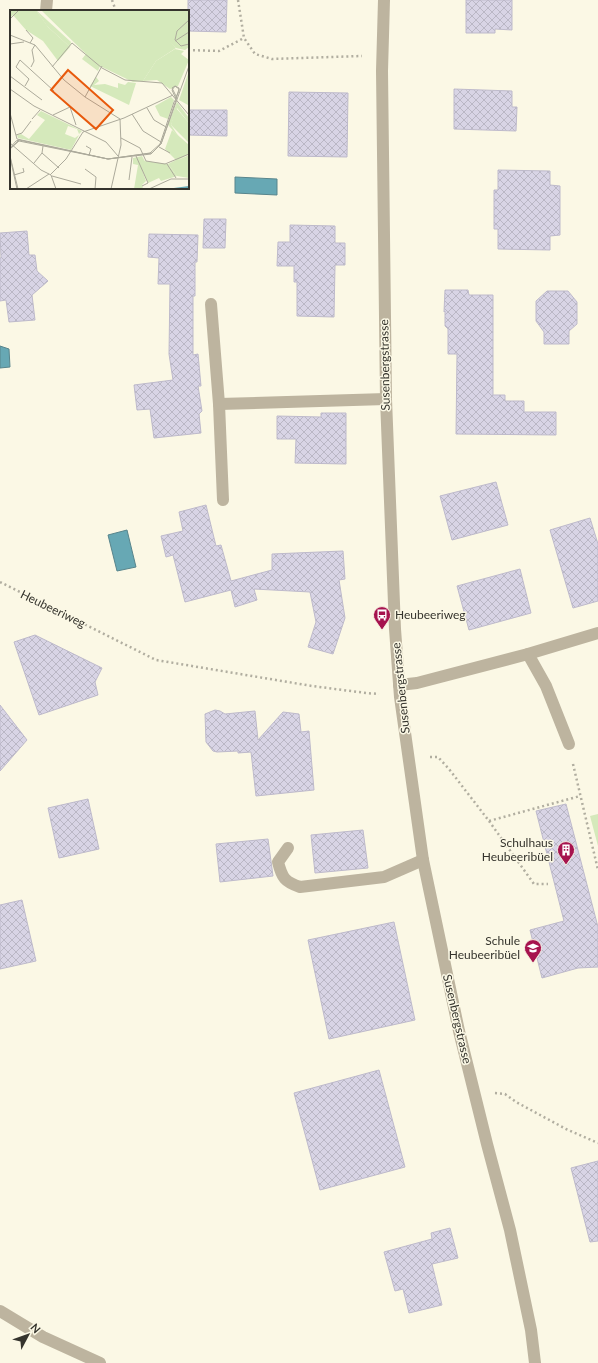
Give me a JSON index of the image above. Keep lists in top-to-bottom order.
{
  "streets": {
    "street": ["Susenbergstrasse"],
    "path": ["Heubeeriweg"]
  },
  "places": {
    "bus stop": ["Heubeeriweg"],
    "building": ["Schulhaus Heubeeribüel"],
    "school or university": ["Schule Heubeeribüel"]
  },
  "north": "top right"
}
